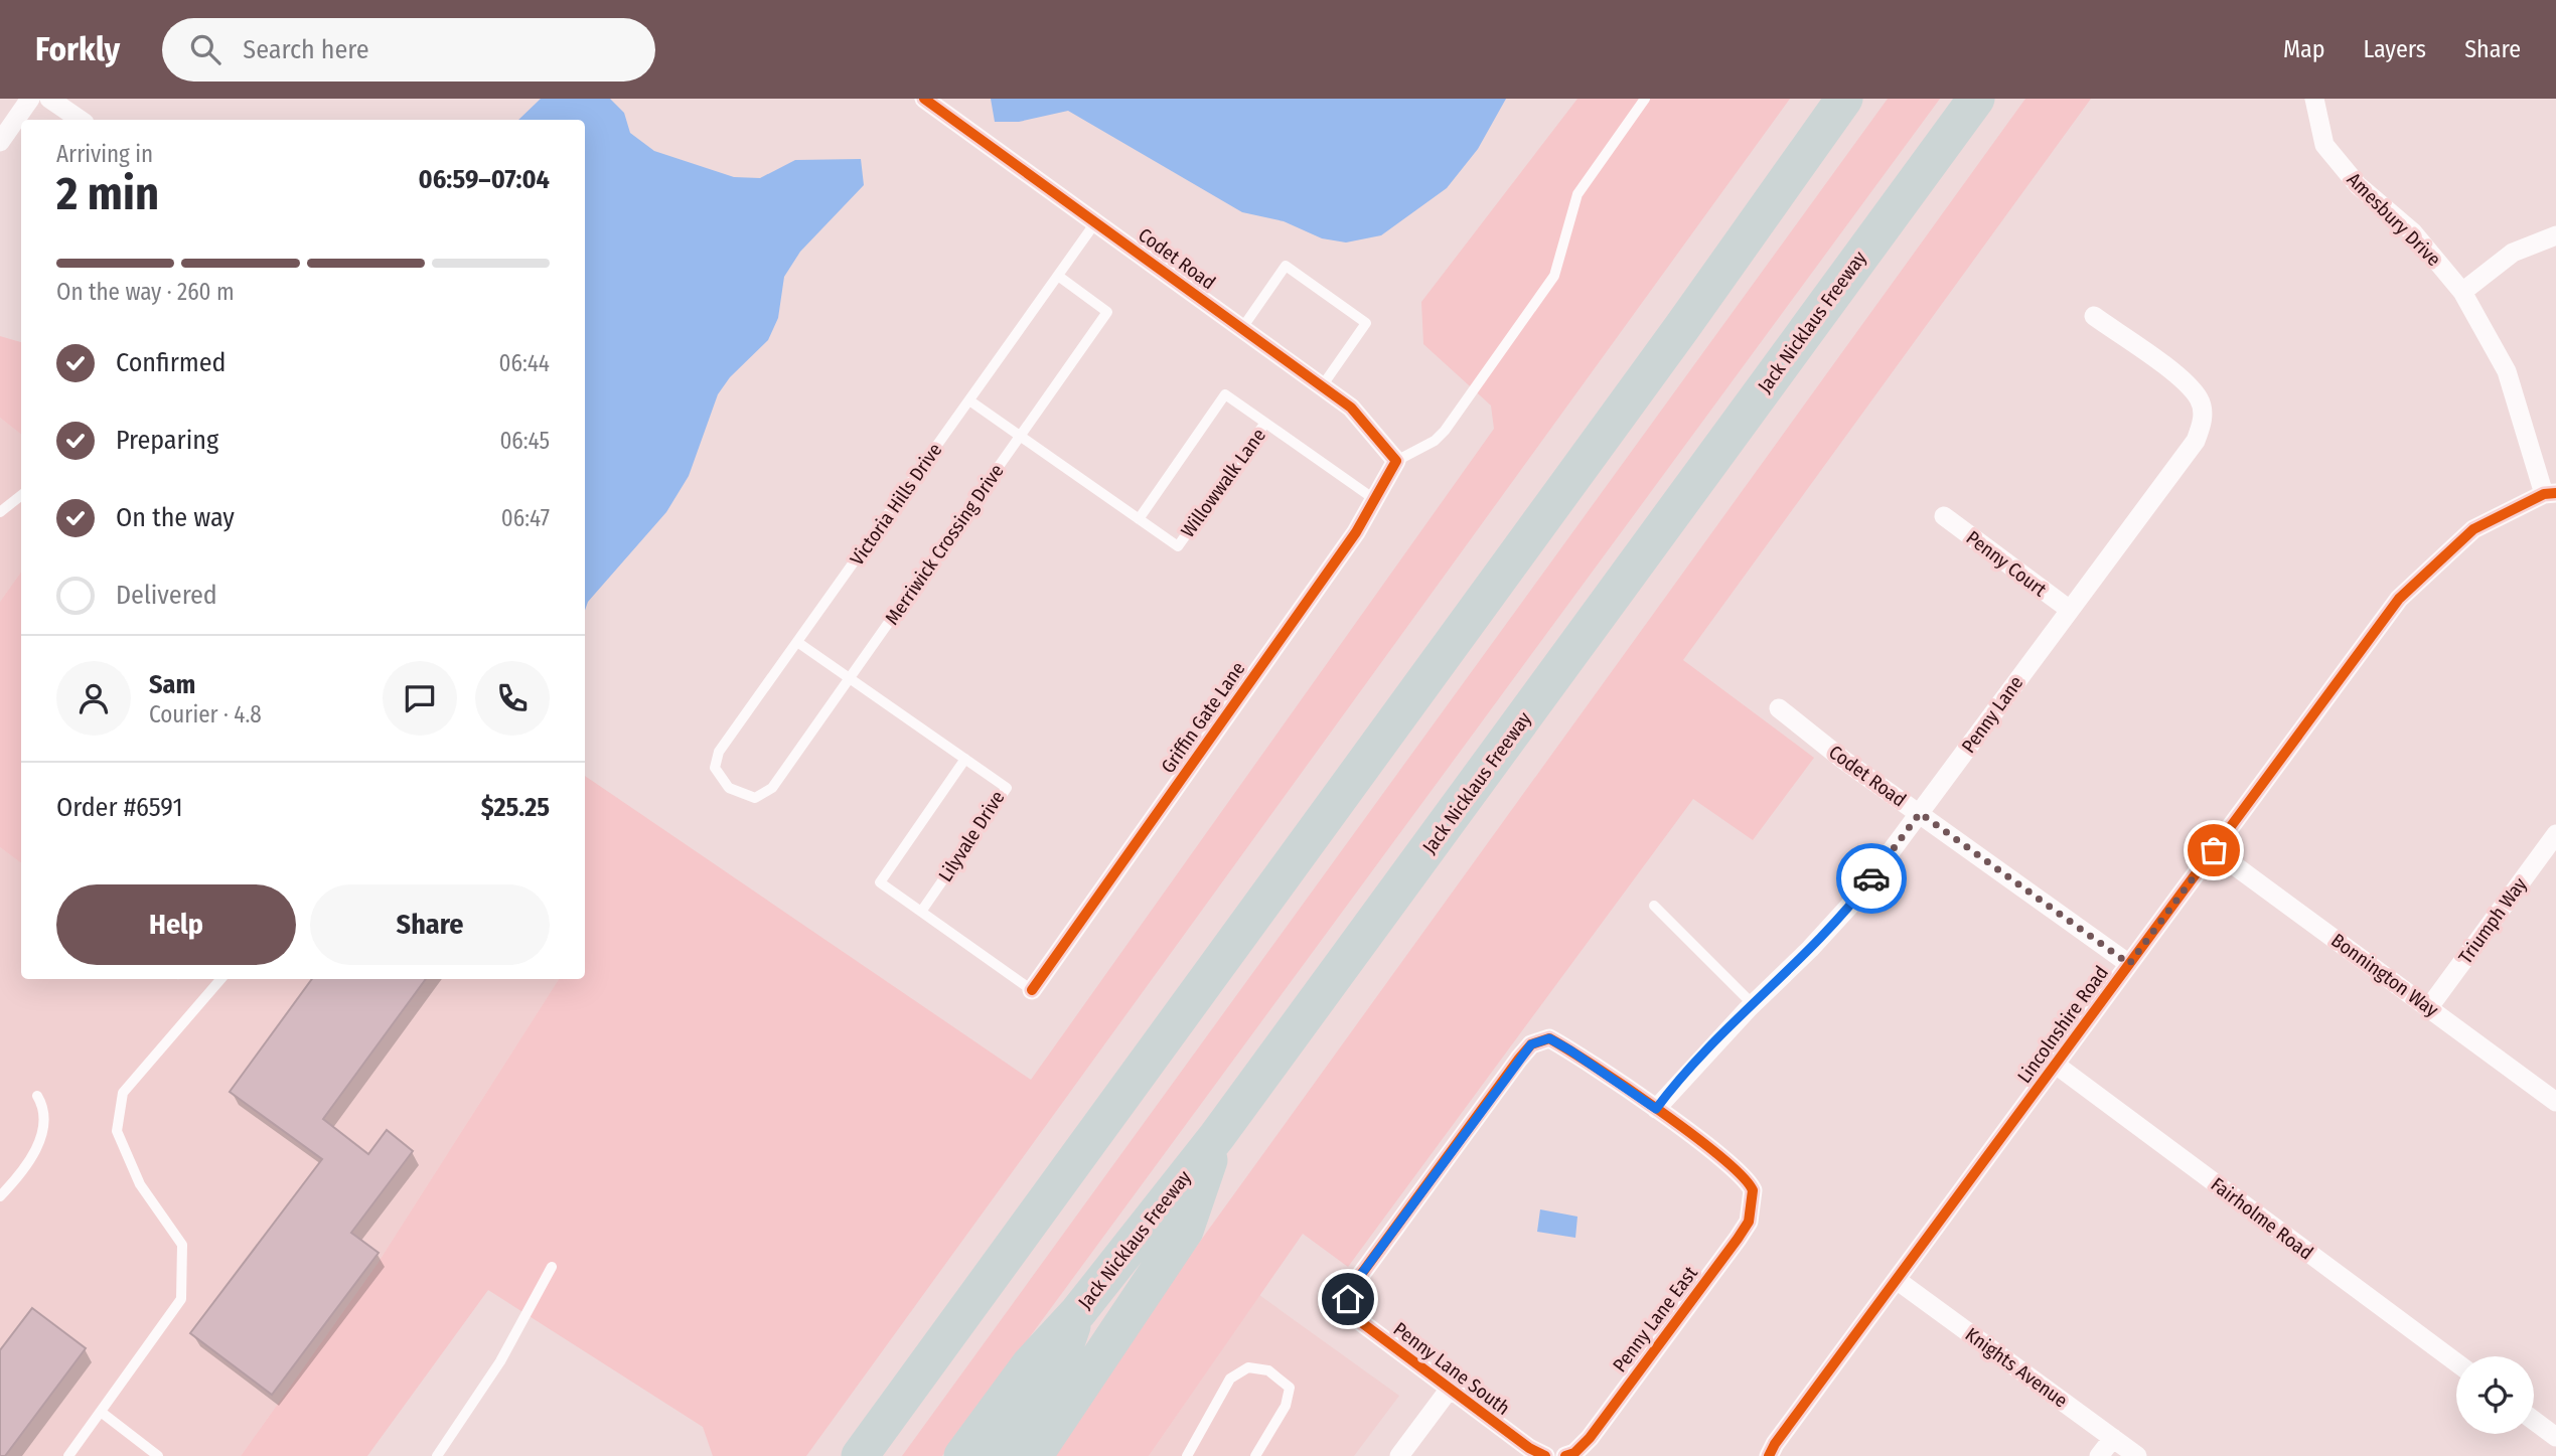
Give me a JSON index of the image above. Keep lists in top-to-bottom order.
{
  "streets": {
    "highway": ["Jack Nicklaus Freeway"],
    "street": [
      "Amesbury Drive",
      "Codet Road",
      "Penny Court",
      "Penny Lane",
      "Griffin Gate Lane",
      "Triumph Way",
      "Bonnington Way",
      "Lincolnshire Road",
      "Fairholme Road",
      "Penny Lane East",
      "Knights Avenue",
      "Penny Lane South"
    ],
    "lane": [
      "Willowwalk Lane",
      "Victoria Hills Drive",
      "Merriwick Crossing Drive",
      "Lilyvale Drive"
    ]
  },
  "crossings": [
    ["Amesbury Drive", "Lincolnshire Road"],
    ["Codet Road", "Victoria Hills Drive"],
    ["Codet Road", "Penny Lane"],
    ["Codet Road", "Griffin Gate Lane"],
    ["Codet Road", "Lincolnshire Road"],
    ["Willowwalk Lane", "Victoria Hills Drive"],
    ["Willowwalk Lane", "Merriwick Crossing Drive"],
    ["Willowwalk Lane", "Griffin Gate Lane"],
    ["Victoria Hills Drive", "Merriwick Crossing Drive"],
    ["Victoria Hills Drive", "Lilyvale Drive"],
    ["Merriwick Crossing Drive", "Lilyvale Drive"],
    ["Penny Court", "Penny Lane"],
    ["Penny Lane", "Penny Lane East"],
    ["Penny Lane", "Penny Lane South"],
    ["Triumph Way", "Bonnington Way"],
    ["Bonnington Way", "Lincolnshire Road"],
    ["Lincolnshire Road", "Fairholme Road"],
    ["Lincolnshire Road", "Knights Avenue"],
    ["Penny Lane East", "Penny Lane South"]
  ],
  "page": {
    "header": "Forkly",
    "search": "Search here",
    "nav": ["Map", "Layers", "Share"],
    "heading": ["2 min", "Arriving in", "06:59–07:04"],
    "panel": [
      "Sam",
      "Courier · 4.8",
      "Order #6591",
      "$25.25"
    ],
    "bar": "On the way · 260 m",
    "list": [
      ["Confirmed", "06:44"],
      ["Preparing", "06:45"],
      ["On the way", "06:47"],
      "Delivered"
    ],
    "buttons": ["Help", "Share"]
  }
}
